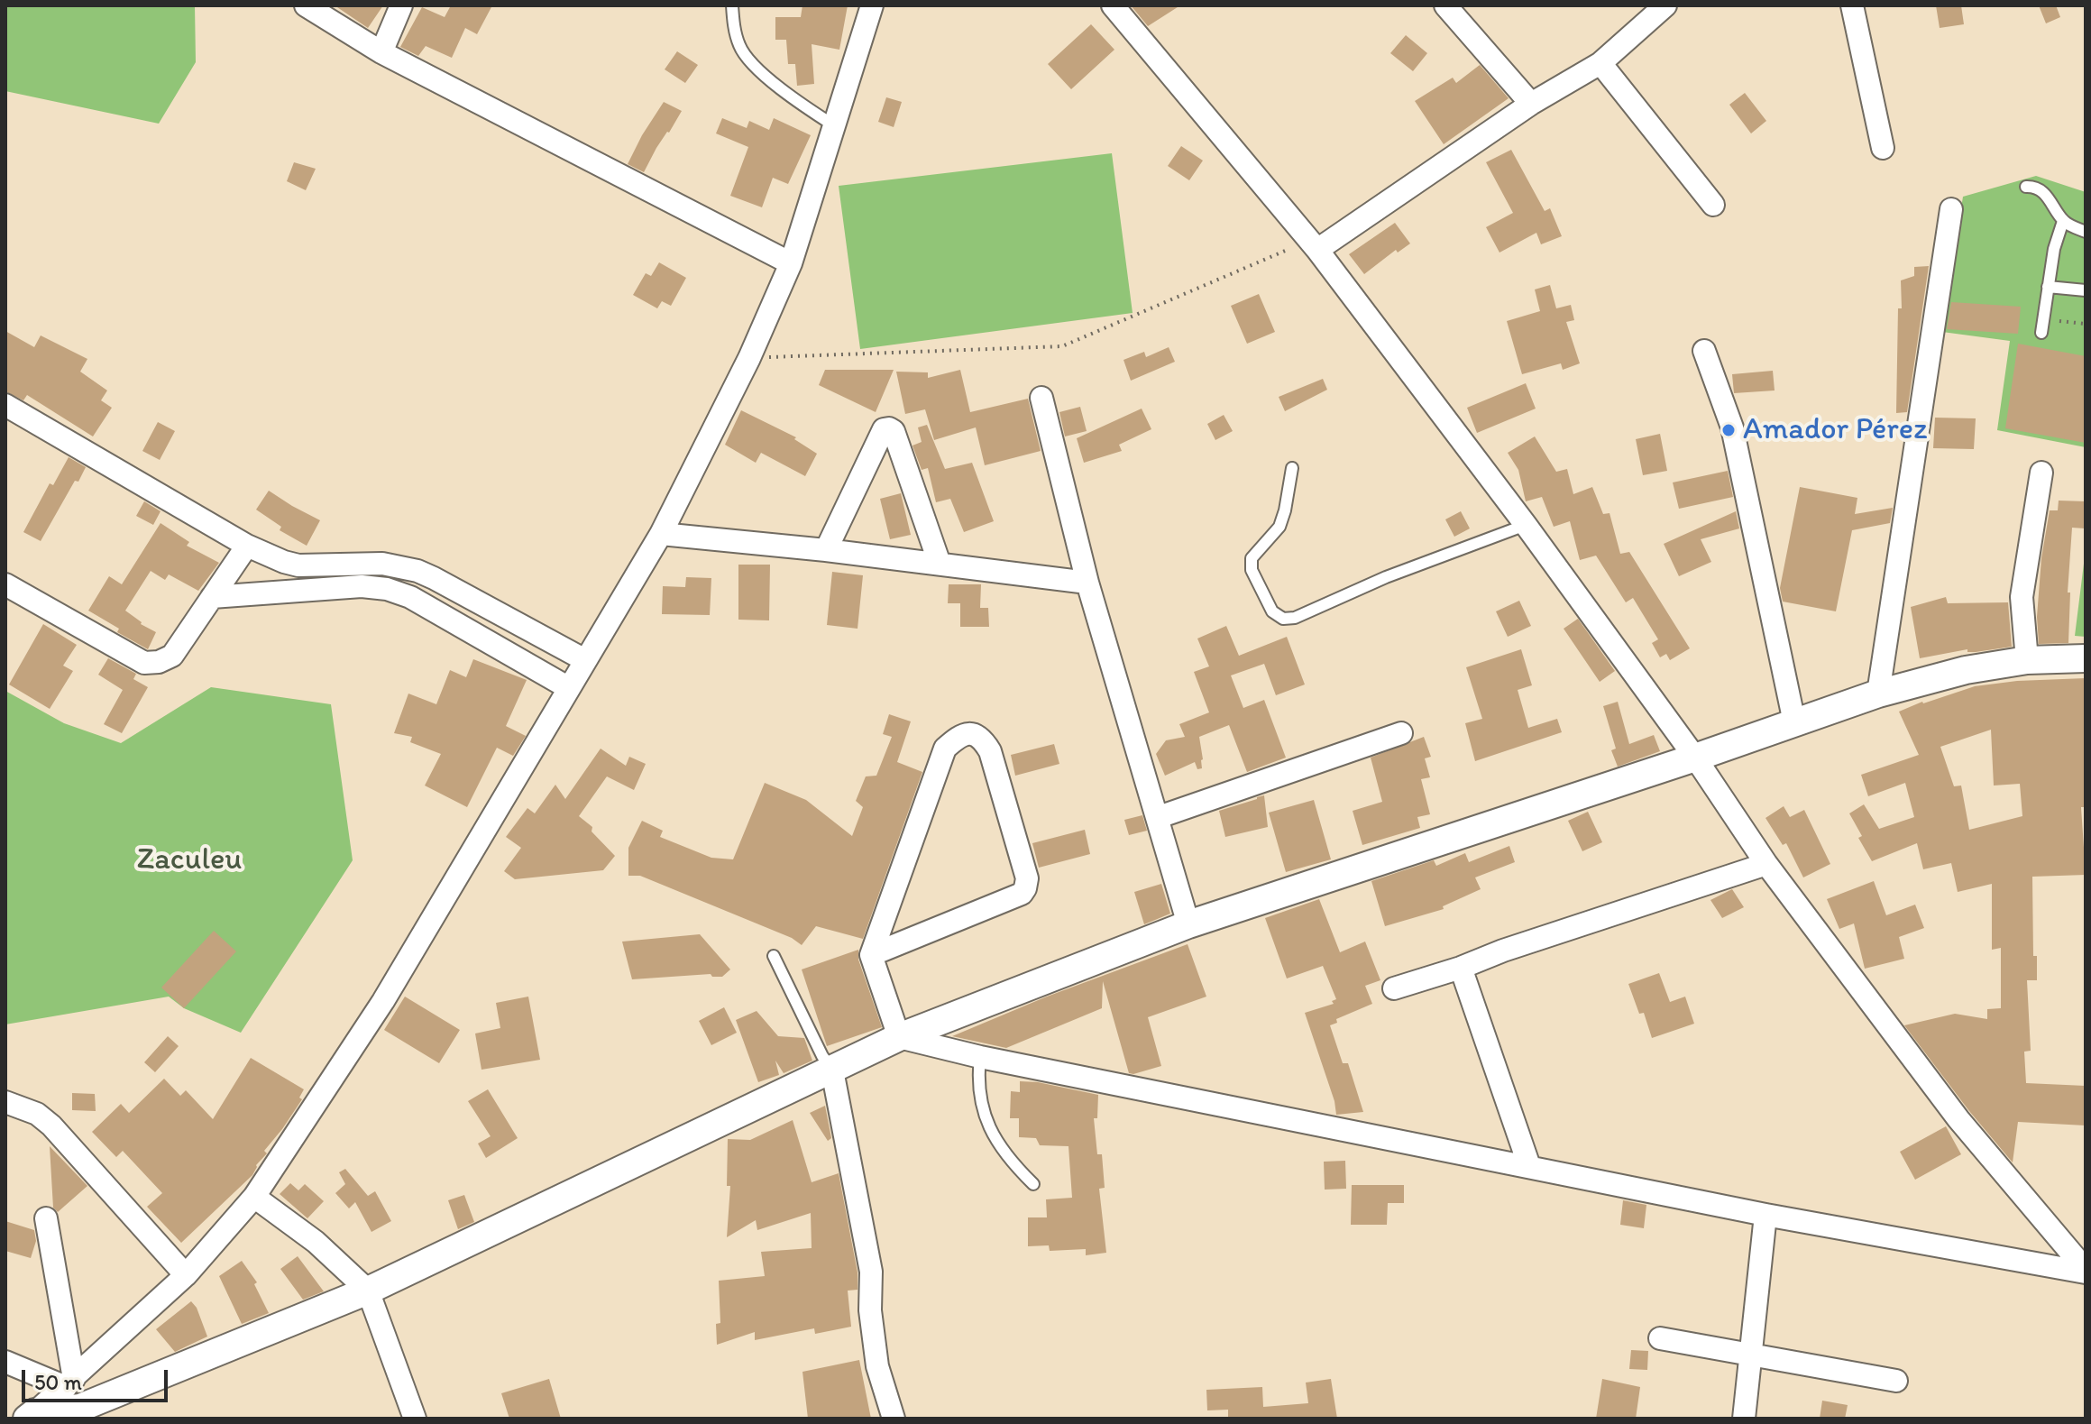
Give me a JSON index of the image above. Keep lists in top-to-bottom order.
{
  "parks": ["Zaculeu"],
  "places": ["Amador Pérez"],
  "scale_bar": "50 m"
}
